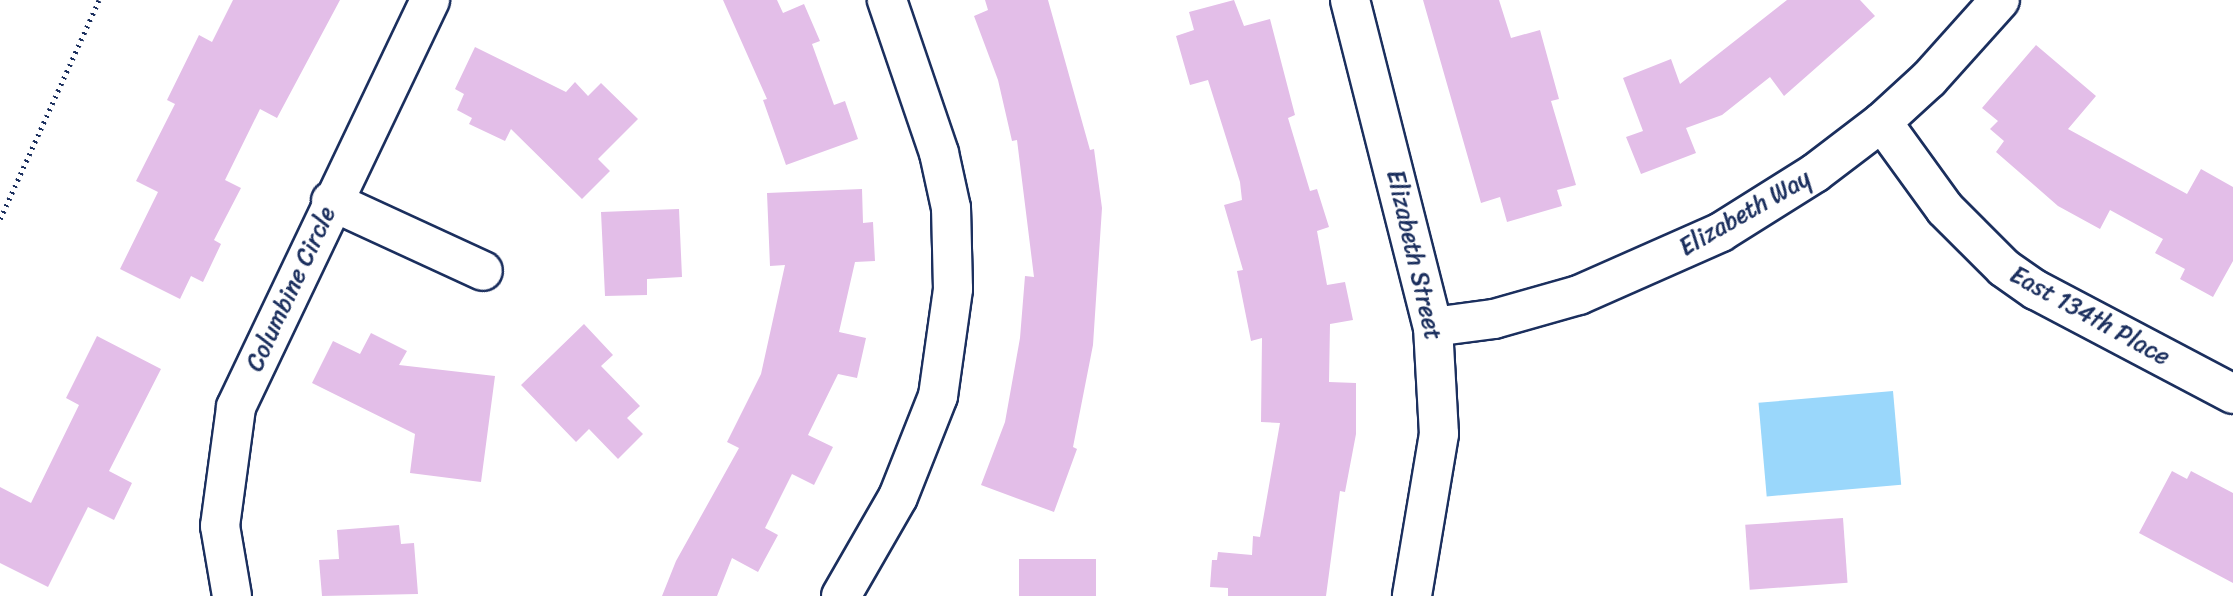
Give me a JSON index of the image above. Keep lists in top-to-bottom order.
{
  "streets": {
    "street": [
      "Elizabeth Way",
      "Elizabeth Street",
      "Columbine Circle",
      "East 134th Place"
    ]
  },
  "crossings": [
    ["Elizabeth Way", "Elizabeth Street"],
    ["Elizabeth Way", "East 134th Place"]
  ]
}
